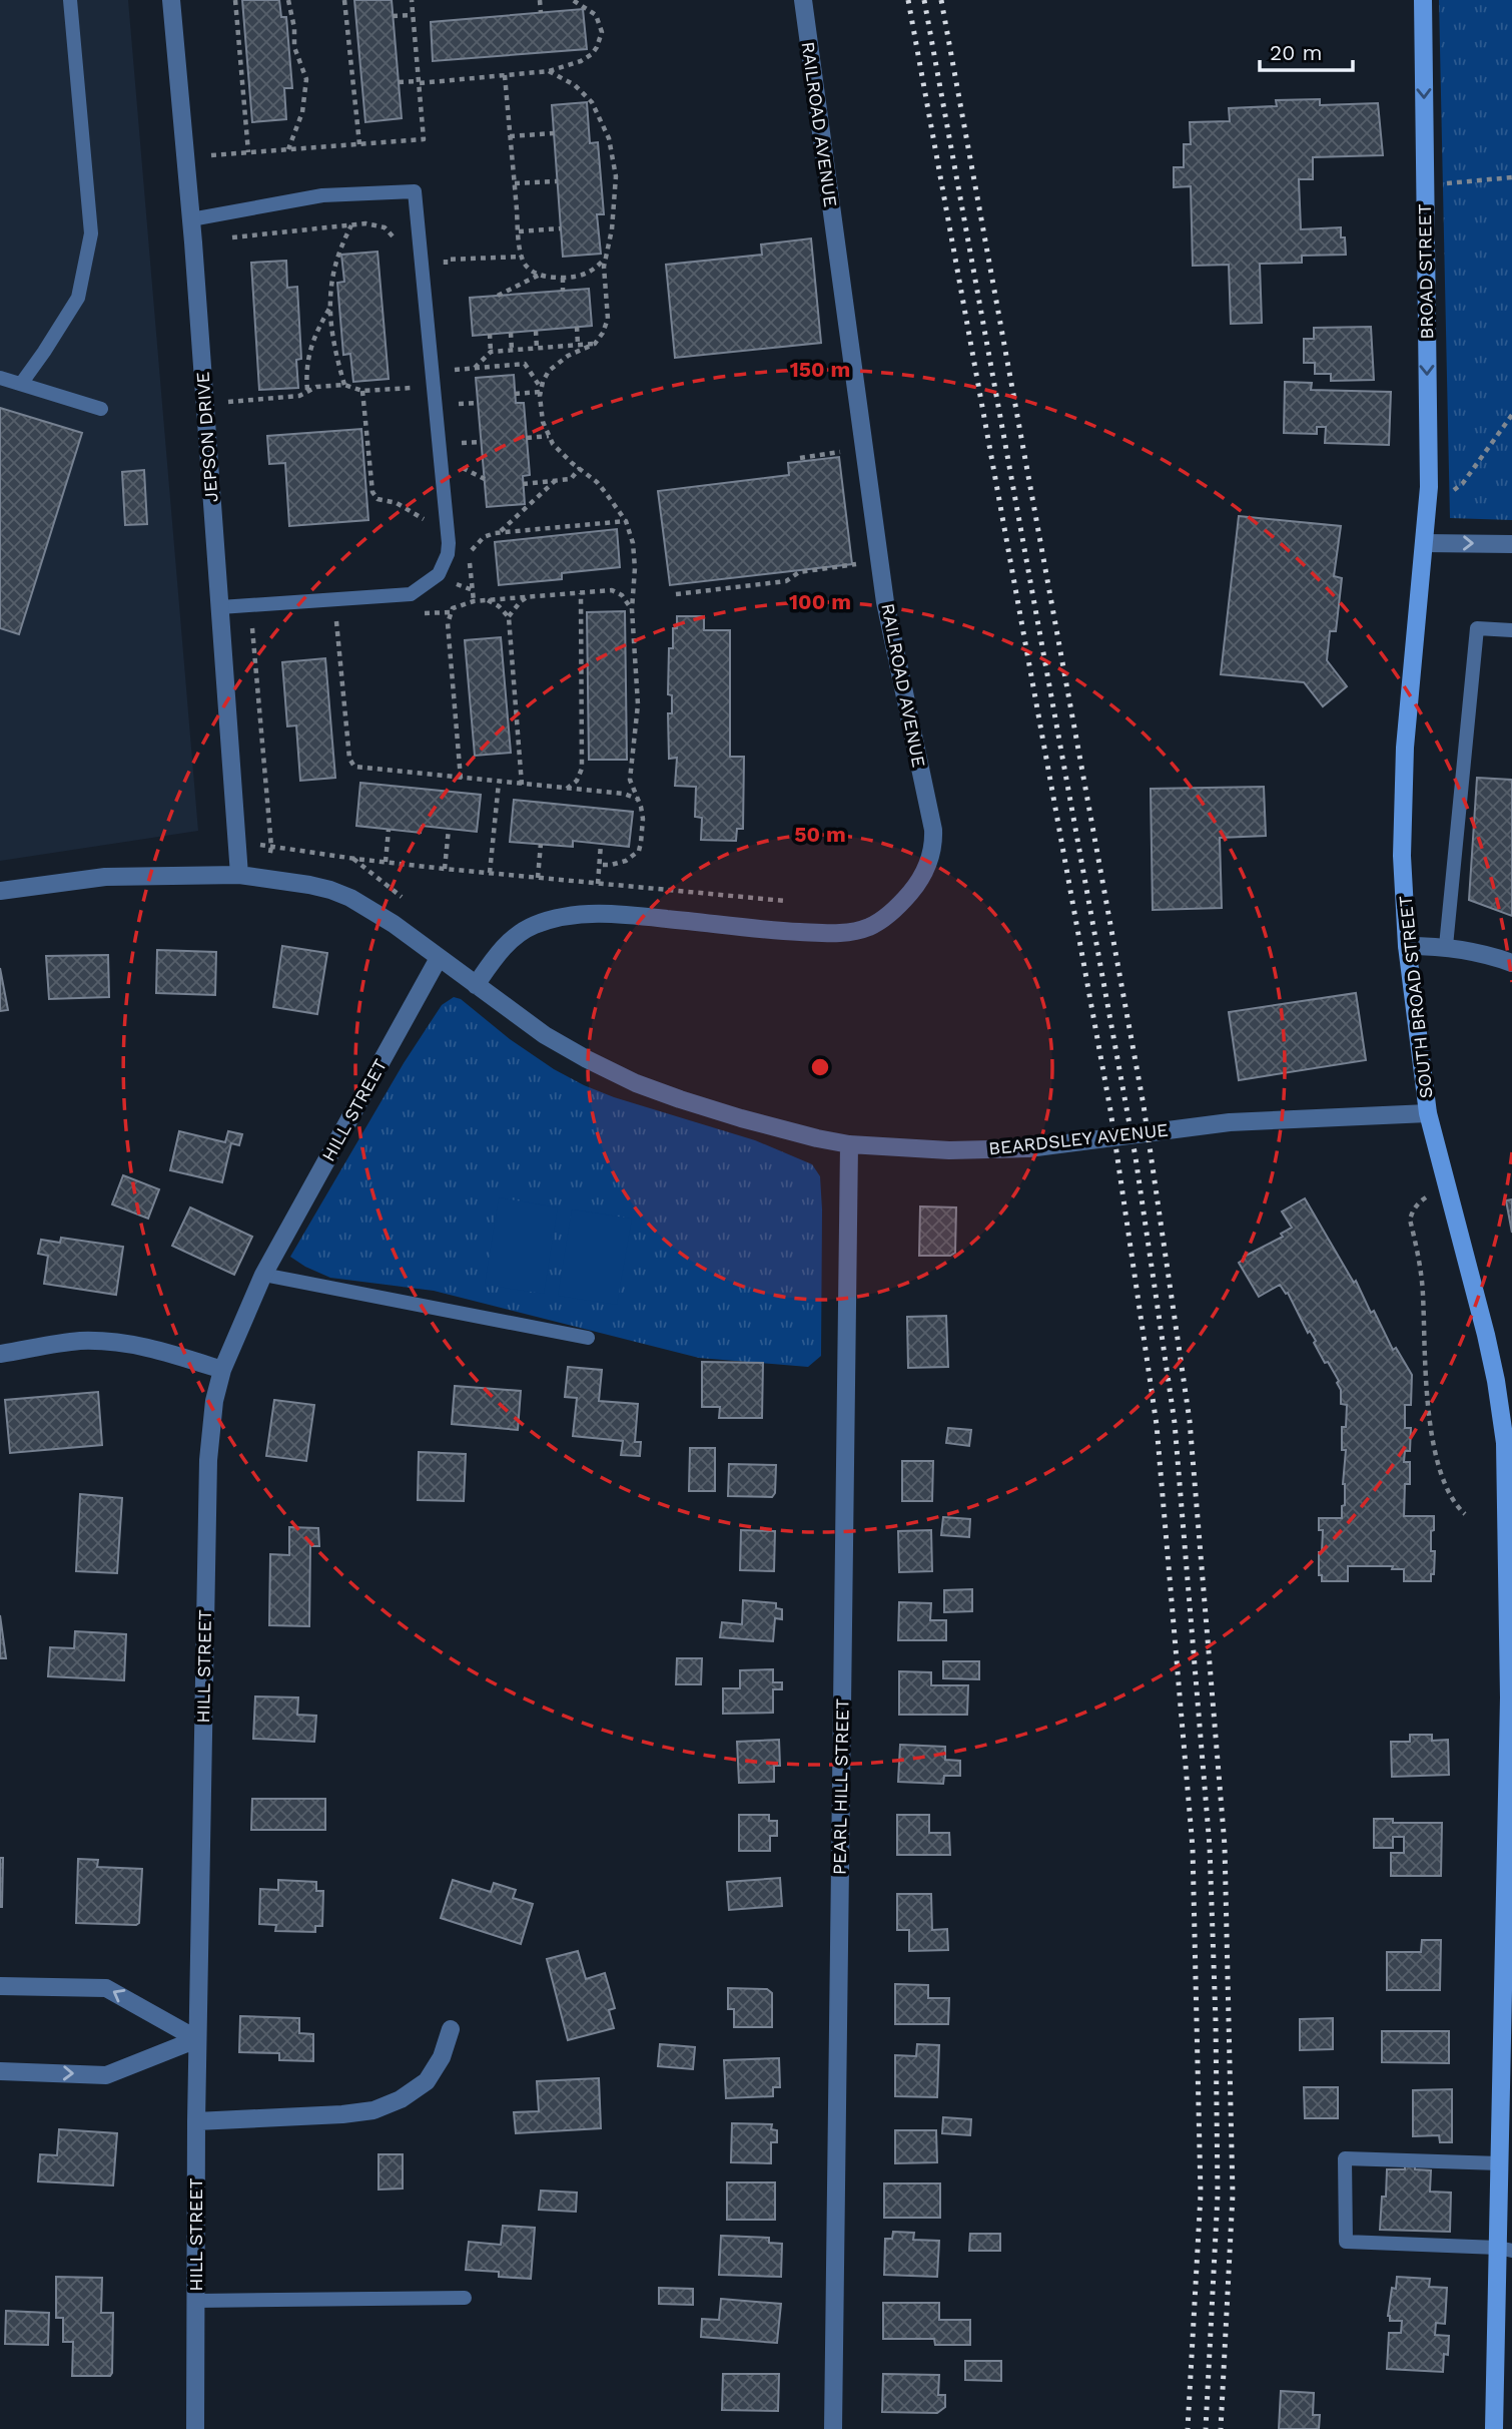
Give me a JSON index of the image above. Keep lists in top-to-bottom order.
{
  "streets": {
    "main road": ["BROAD STREET", "SOUTH BROAD STREET"],
    "street": [
      "RAILROAD AVENUE",
      "JEPSON DRIVE",
      "HILL STREET",
      "BEARDSLEY AVENUE",
      "PEARL HILL STREET"
    ]
  },
  "crossings": [
    ["RAILROAD AVENUE", "BEARDSLEY AVENUE"],
    ["BROAD STREET", "SOUTH BROAD STREET"],
    ["JEPSON DRIVE", "BEARDSLEY AVENUE"],
    ["SOUTH BROAD STREET", "BEARDSLEY AVENUE"],
    ["HILL STREET", "BEARDSLEY AVENUE"],
    ["BEARDSLEY AVENUE", "PEARL HILL STREET"]
  ],
  "one_way": ["BROAD STREET"],
  "scale_bar": "20 m",
  "rings": ["150 m", "100 m", "50 m"]
}
